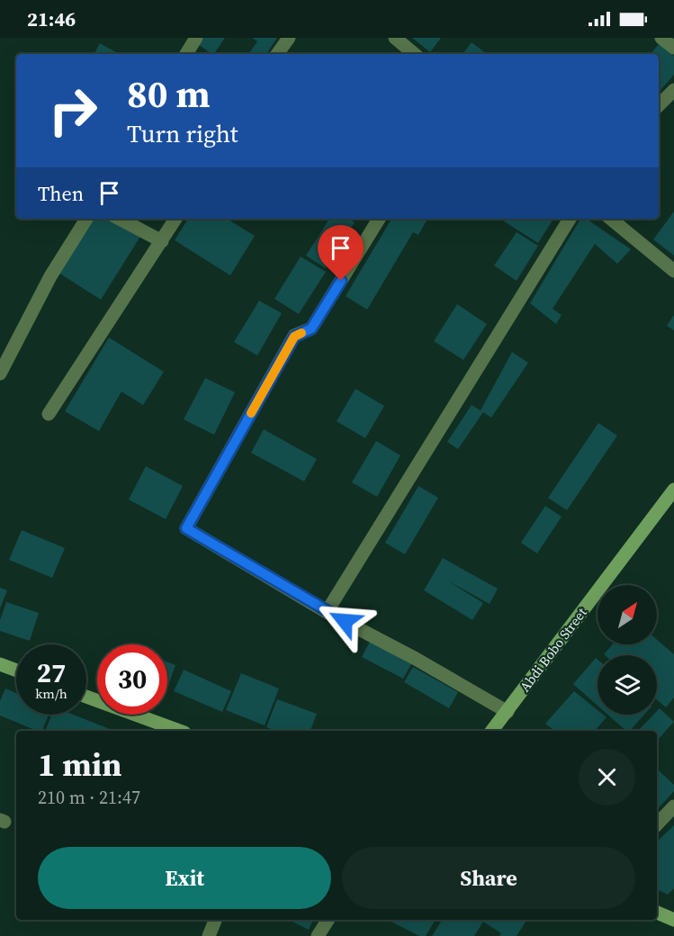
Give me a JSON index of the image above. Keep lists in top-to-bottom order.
{
  "streets": {
    "main road": ["Abdi Bobo Street"]
  },
  "north": "top right",
  "page": {
    "status": "21:46",
    "turn": ["80 m", "Turn right"],
    "then": "Then",
    "speed": "27 km/h",
    "limit": "30",
    "heading": ["1 min", "210 m · 21:47"],
    "buttons": ["Exit", "Share"]
  }
}
